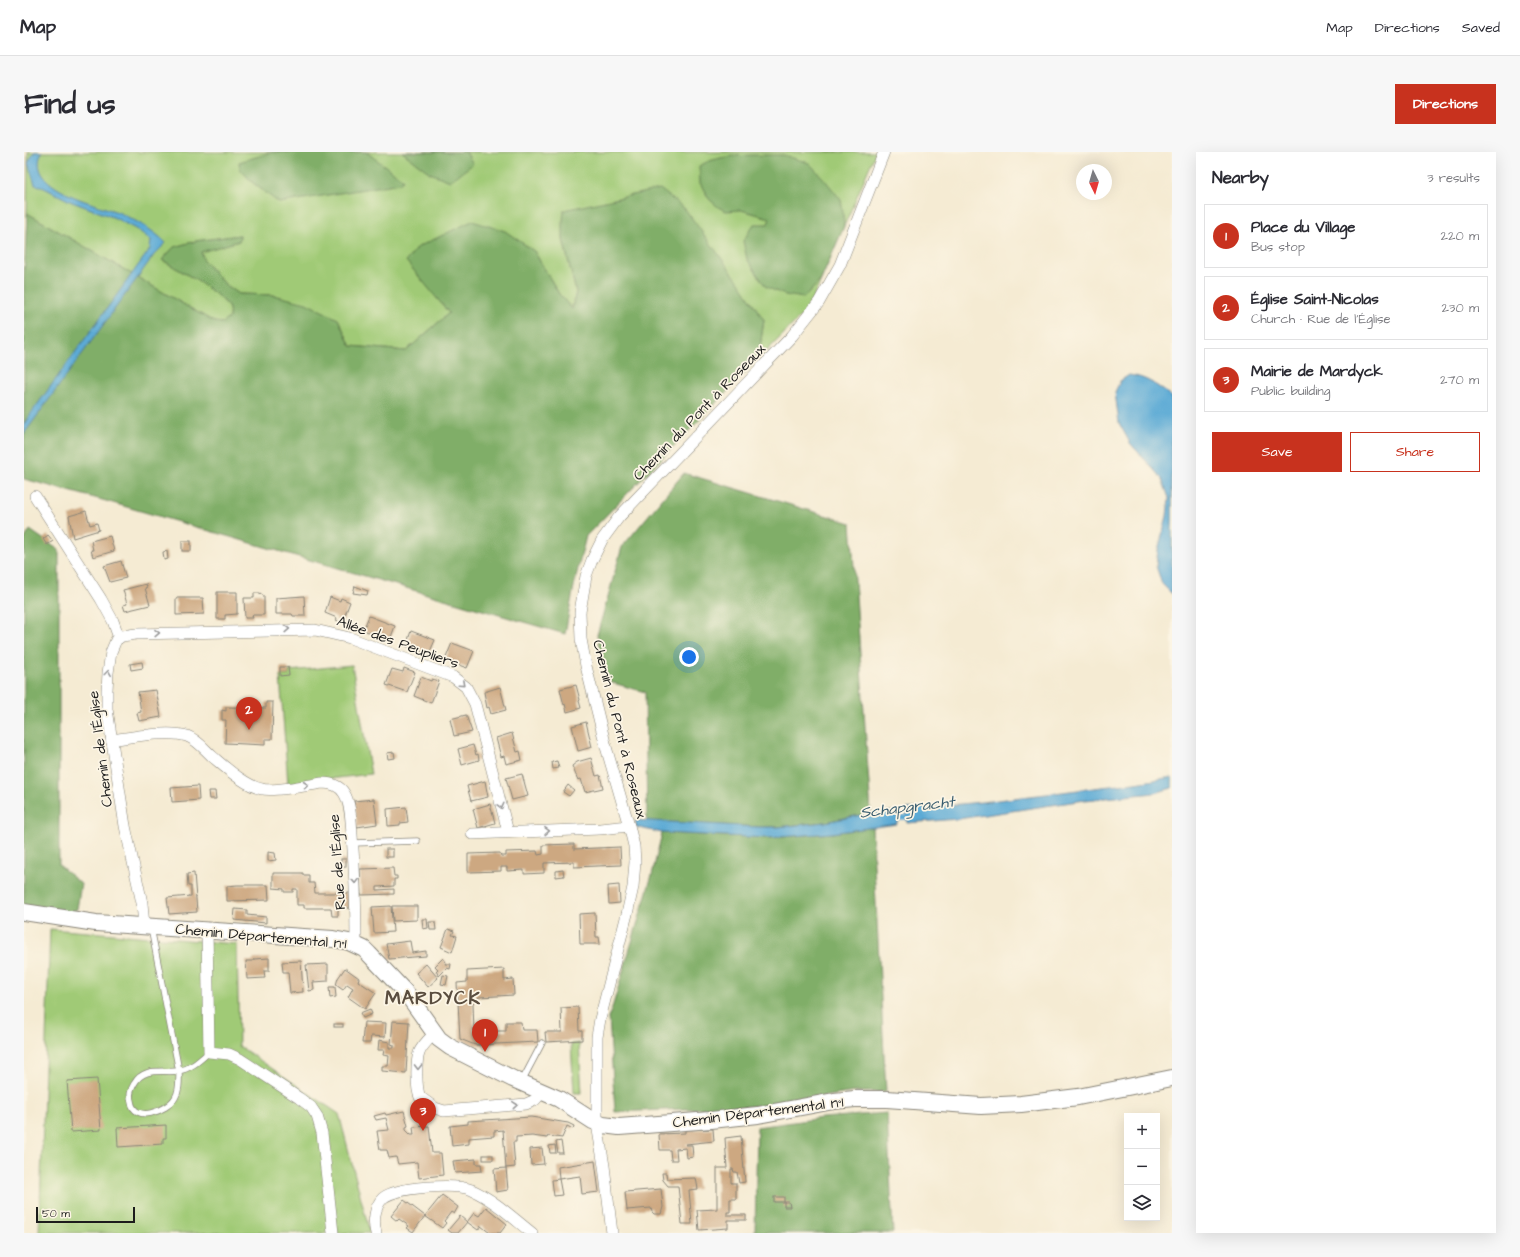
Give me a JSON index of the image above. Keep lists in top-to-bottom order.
{
  "streets": {
    "street": [
      "Chemin du Pont à Roseaux",
      "Allée des Peupliers",
      "Chemin de l'Église",
      "Rue de l'Église",
      "Chemin Départemental n°1"
    ]
  },
  "crossings": [
    ["Chemin du Pont à Roseaux", "Chemin Départemental n°1"],
    ["Allée des Peupliers", "Chemin de l'Église"],
    ["Chemin de l'Église", "Rue de l'Église"],
    ["Chemin de l'Église", "Chemin Départemental n°1"],
    ["Rue de l'Église", "Chemin Départemental n°1"]
  ],
  "one_way": ["Allée des Peupliers"],
  "districts": ["MARDYCK"],
  "water": ["Schapgracht"],
  "scale_bar": "50 m",
  "north": "bottom",
  "page": {
    "header": "Map",
    "nav": ["Map", "Directions", "Saved"],
    "buttons": [
      "Directions",
      ["Save", "Share"]
    ],
    "title": "Find us",
    "heading": ["Nearby", "3 results"],
    "list": [
      {
        "mark": "1",
        "name": "Place du Village",
        "note": "Bus stop",
        "value": "220 m"
      },
      {
        "mark": "2",
        "name": "Église Saint-Nicolas",
        "note": "Church · Rue de l'Église",
        "value": "230 m"
      },
      {
        "mark": "3",
        "name": "Mairie de Mardyck",
        "note": "Public building",
        "value": "270 m"
      }
    ],
    "pins": ["2", "1", "3"],
    "map_buttons": ["+", "−"],
    "scale": "50 m"
  }
}
